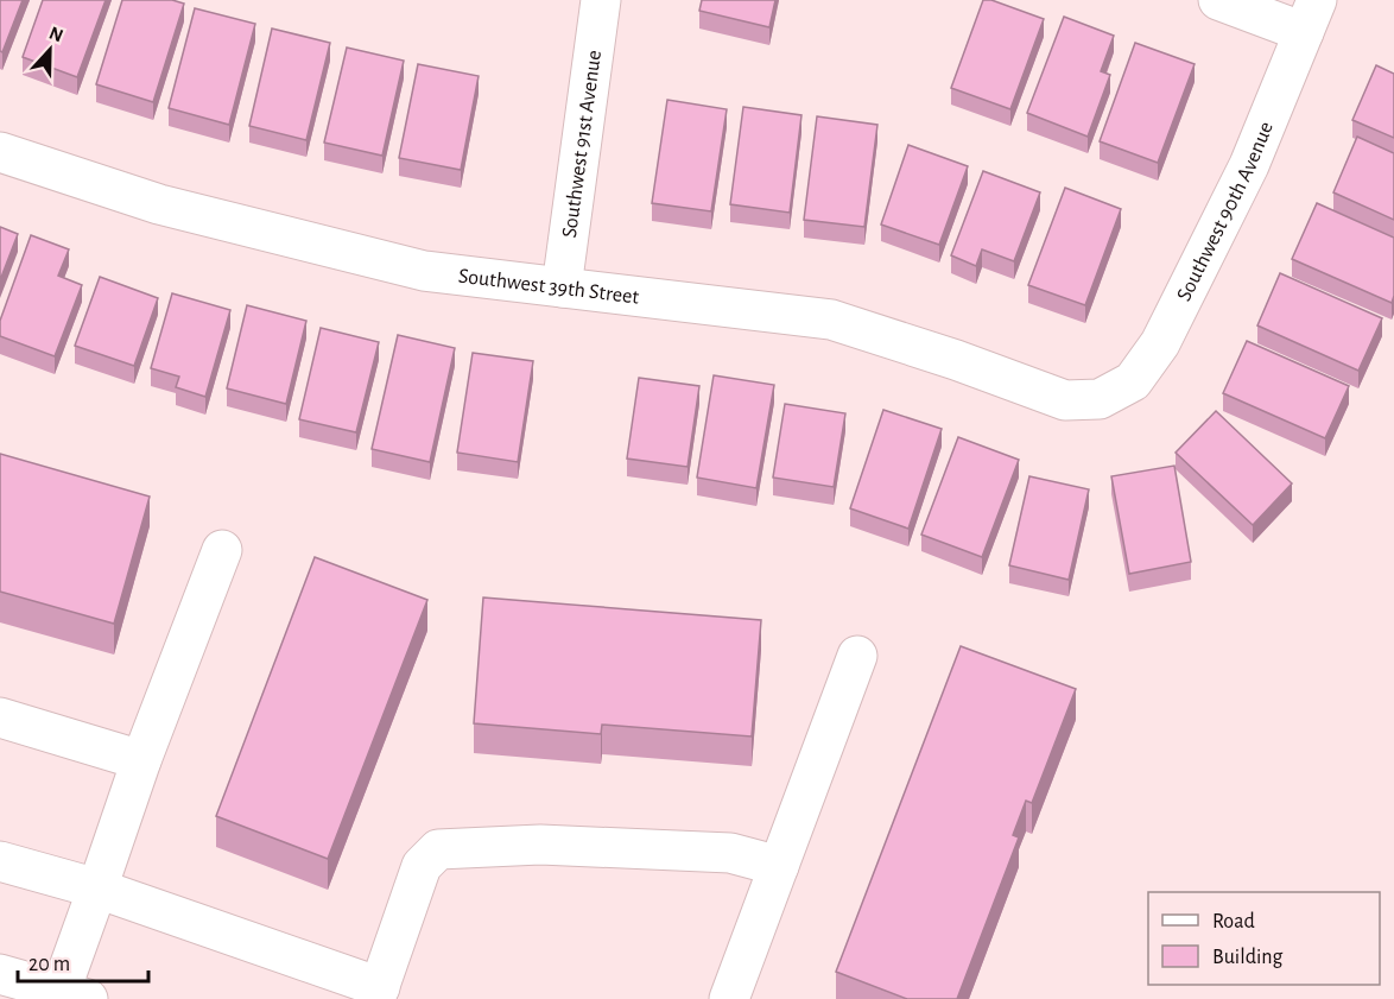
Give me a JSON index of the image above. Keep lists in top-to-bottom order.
{
  "streets": {
    "street": ["Southwest 91st Avenue", "Southwest 90th Avenue", "Southwest 39th Street"]
  },
  "crossings": [
    ["Southwest 91st Avenue", "Southwest 39th Street"],
    ["Southwest 90th Avenue", "Southwest 39th Street"]
  ],
  "legend": ["Road", "Building"],
  "scale_bar": "20 m",
  "north": "top"
}
